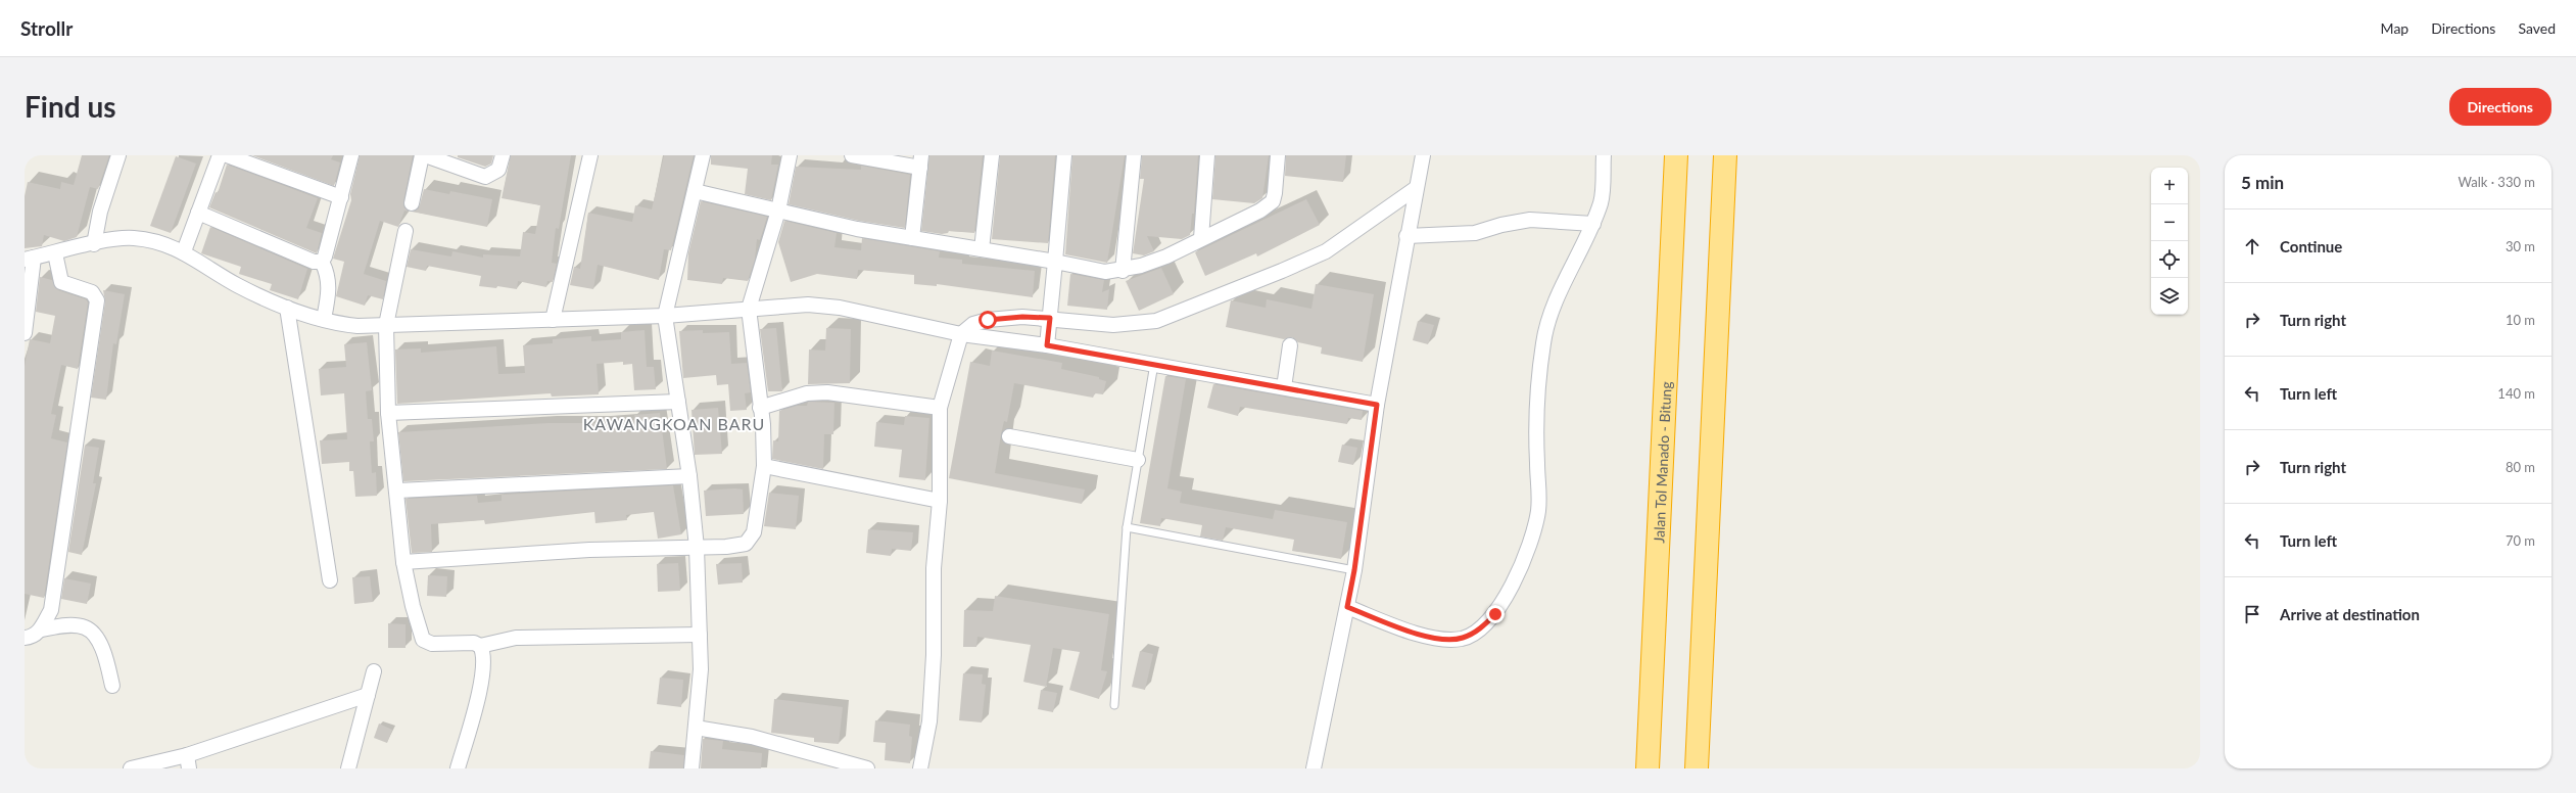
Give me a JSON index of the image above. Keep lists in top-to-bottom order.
{
  "streets": {
    "highway": ["Jalan Tol Manado - Bitung"]
  },
  "districts": ["KAWANGKOAN BARU"],
  "page": {
    "header": "Strollr",
    "nav": ["Map", "Directions", "Saved"],
    "buttons": "Directions",
    "title": "Find us",
    "heading": ["5 min", "Walk · 330 m"],
    "map_buttons": ["+", "−"],
    "list": [
      ["Continue", "30 m"],
      ["Turn right", "10 m"],
      ["Turn left", "140 m"],
      ["Turn right", "80 m"],
      ["Turn left", "70 m"],
      "Arrive at destination"
    ]
  }
}
